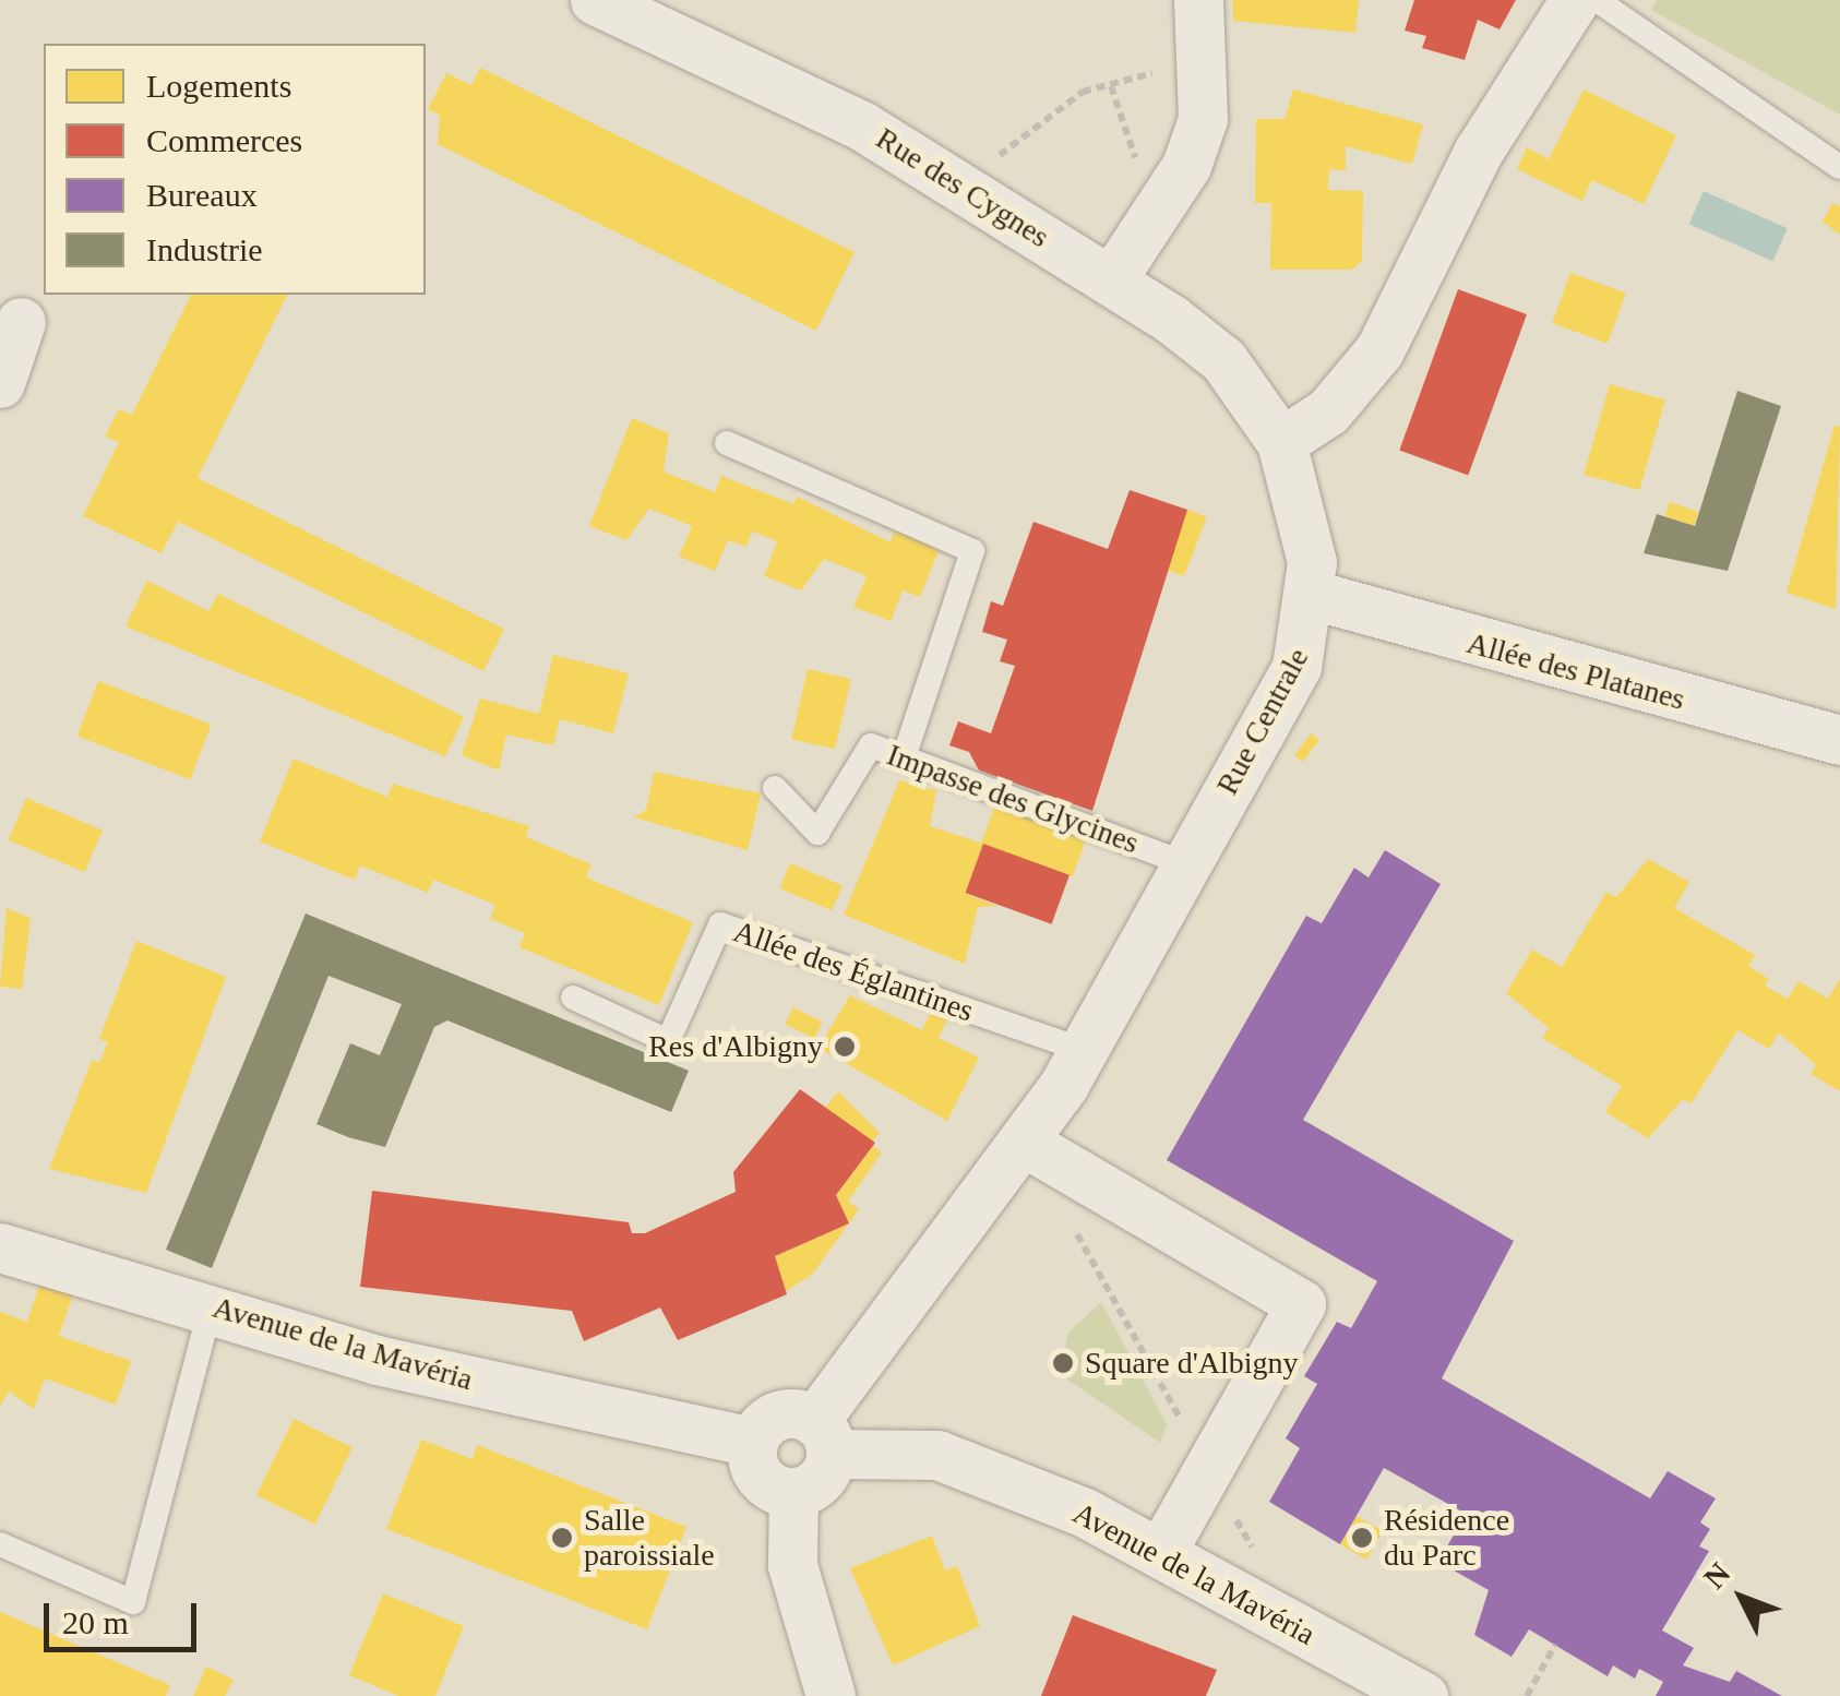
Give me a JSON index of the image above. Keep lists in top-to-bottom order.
{
  "streets": {
    "street": [
      "Rue des Cygnes",
      "Allée des Platanes",
      "Rue Centrale",
      "Avenue de la Mavéria"
    ],
    "lane": ["Impasse des Glycines", "Allée des Églantines"]
  },
  "crossings": [
    ["Rue des Cygnes", "Rue Centrale"],
    ["Allée des Platanes", "Rue Centrale"],
    ["Rue Centrale", "Impasse des Glycines"],
    ["Rue Centrale", "Allée des Églantines"],
    ["Rue Centrale", "Avenue de la Mavéria"]
  ],
  "places": [
    "Res d'Albigny",
    "Square d'Albigny",
    "Salle paroissiale",
    "Résidence du Parc"
  ],
  "legend": [
    "Logements",
    "Commerces",
    "Bureaux",
    "Industrie"
  ],
  "scale_bar": "20 m",
  "north": "top left"
}
